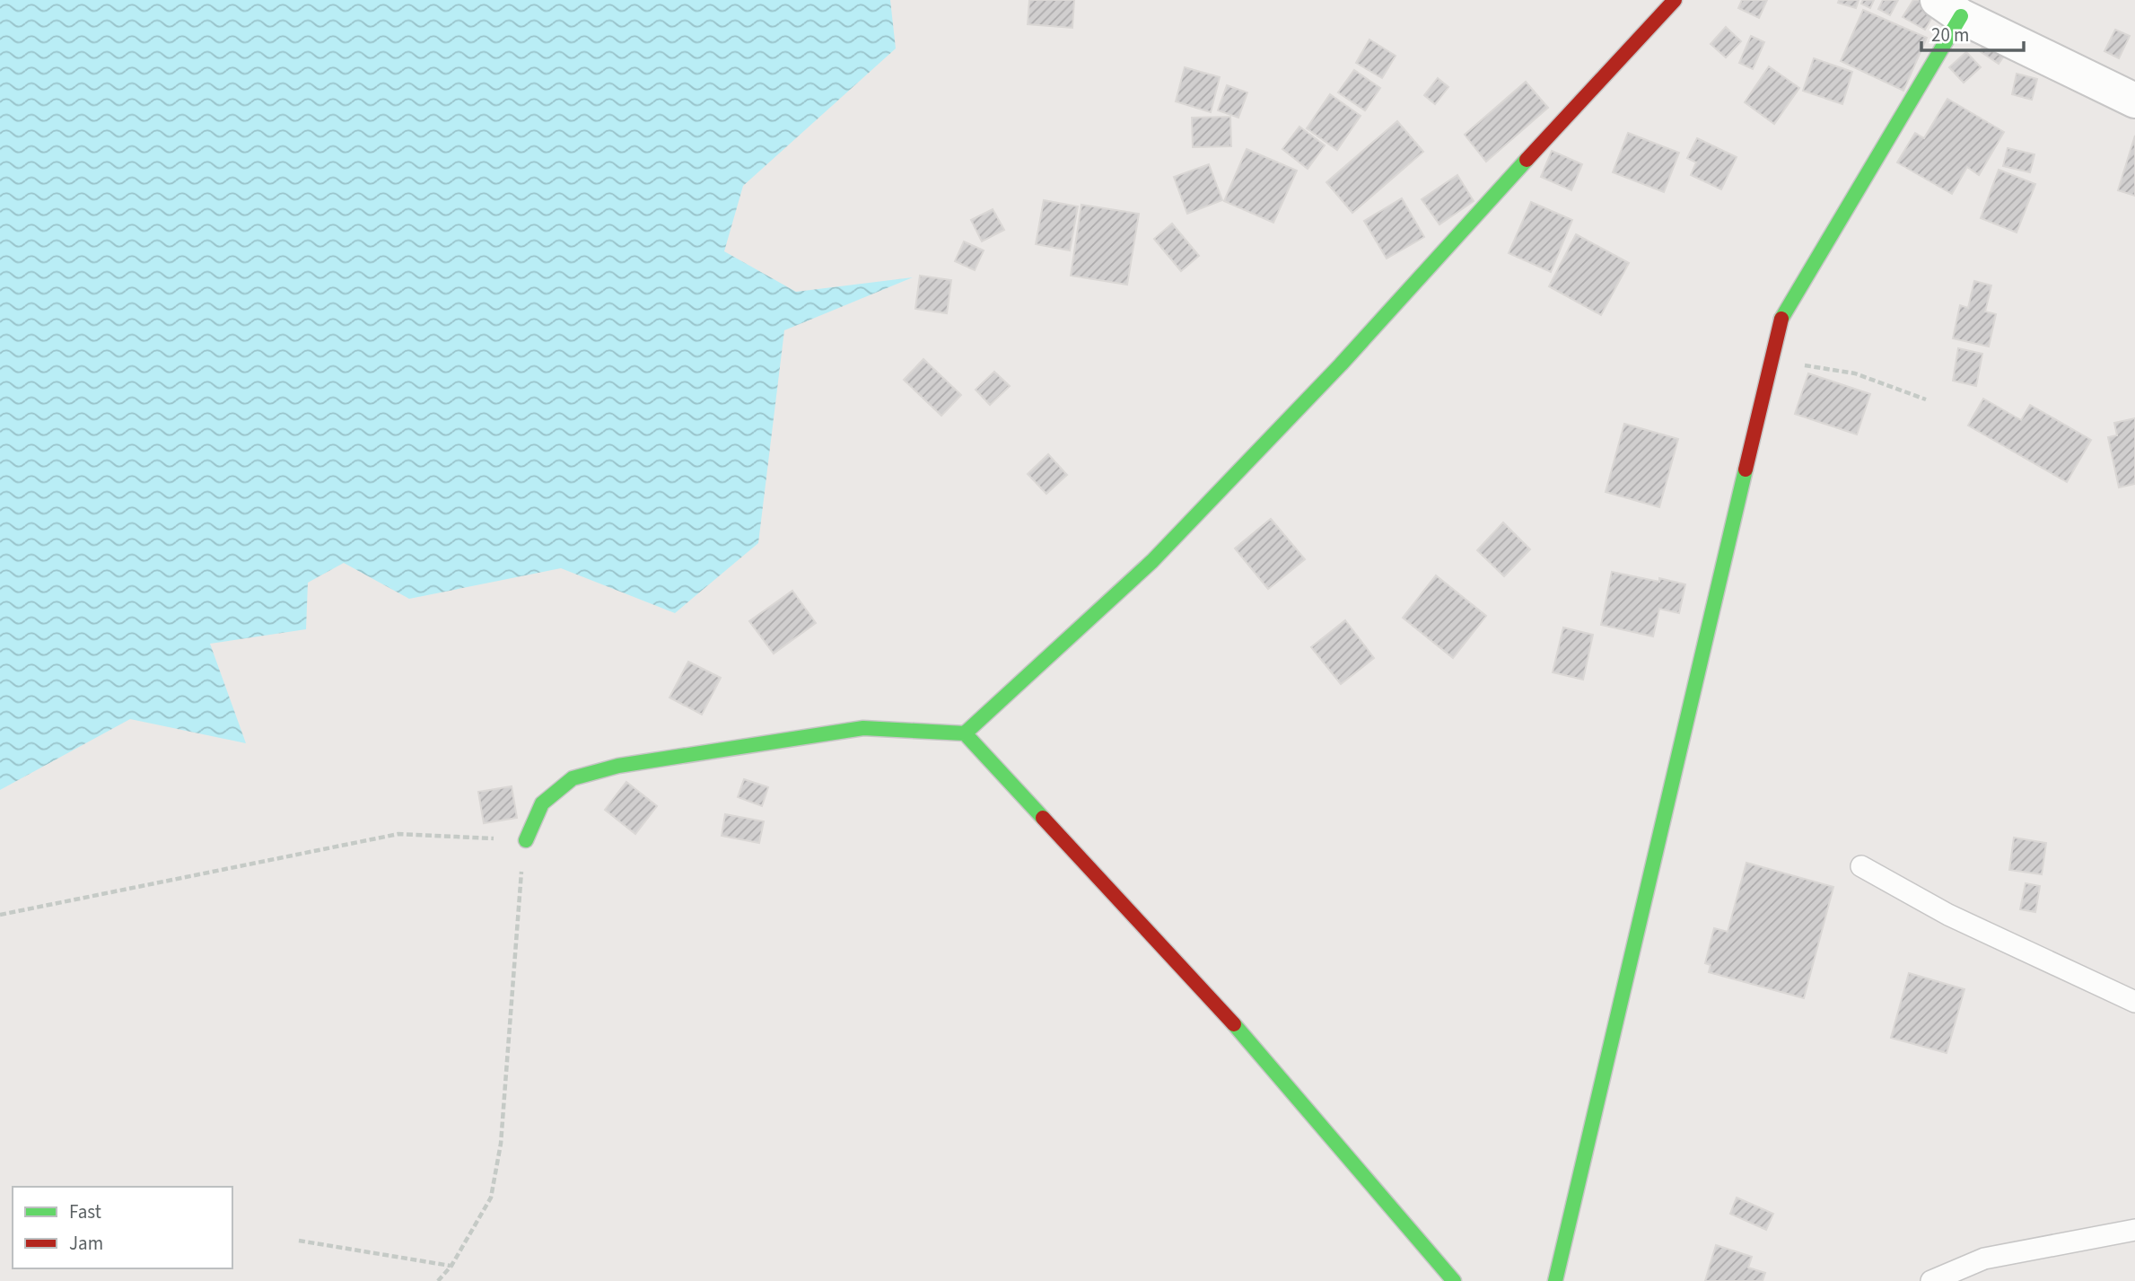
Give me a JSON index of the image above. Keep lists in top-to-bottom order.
{
  "legend": ["Fast", "Jam"],
  "scale_bar": "20 m"
}
